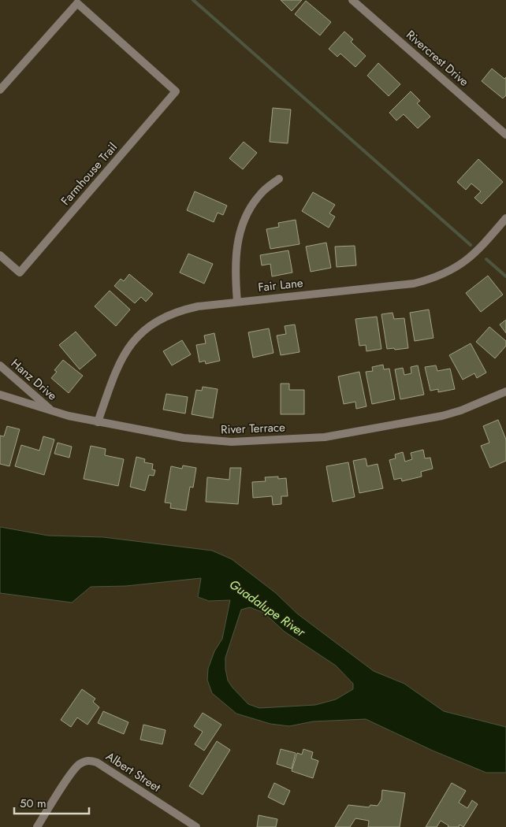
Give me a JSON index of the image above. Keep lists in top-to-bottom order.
{
  "streets": {
    "street": [
      "Rivercrest Drive",
      "Farmhouse Trail",
      "Fair Lane",
      "Hanz Drive",
      "River Terrace",
      "Albert Street"
    ]
  },
  "crossings": [
    ["Fair Lane", "River Terrace"],
    ["Hanz Drive", "River Terrace"]
  ],
  "water": ["Guadalupe River"],
  "scale_bar": "50 m"
}
